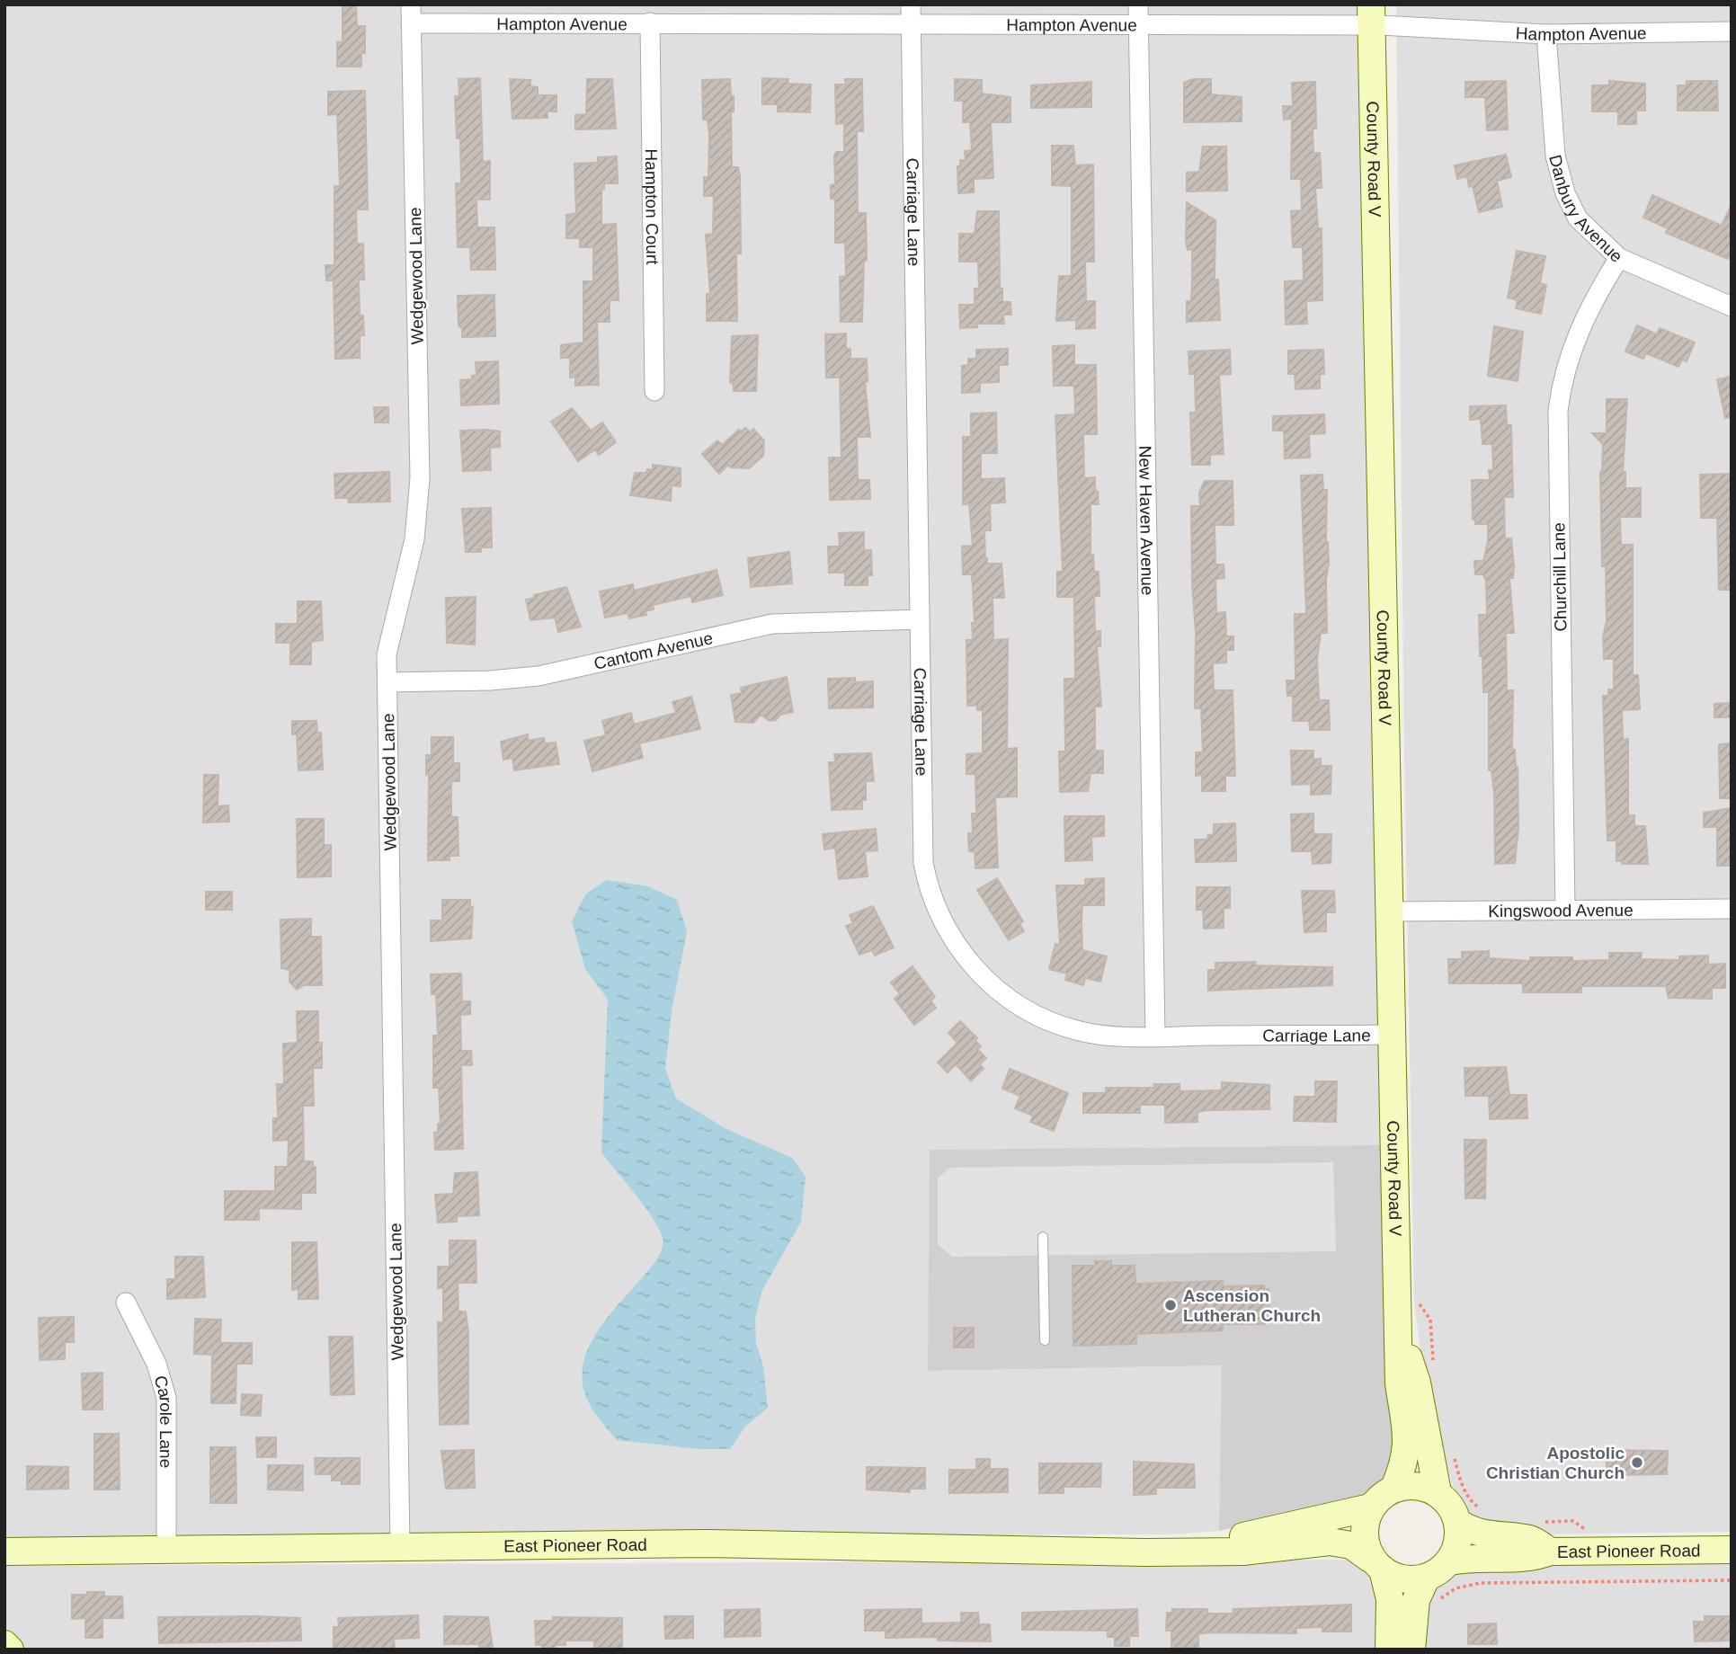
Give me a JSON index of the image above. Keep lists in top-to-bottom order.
{
  "streets": {
    "main road": ["County Road V", "East Pioneer Road"],
    "street": [
      "Hampton Avenue",
      "Danbury Avenue",
      "Hampton Court",
      "Carriage Lane",
      "Wedgewood Lane",
      "New Haven Avenue",
      "Churchill Lane",
      "Cantom Avenue",
      "Kingswood Avenue",
      "Carole Lane"
    ]
  },
  "crossings": [
    ["Hampton Avenue", "County Road V"],
    ["Hampton Avenue", "Danbury Avenue"],
    ["Hampton Avenue", "Hampton Court"],
    ["Hampton Avenue", "Carriage Lane"],
    ["Hampton Avenue", "Wedgewood Lane"],
    ["Hampton Avenue", "New Haven Avenue"],
    ["County Road V", "Carriage Lane"],
    ["County Road V", "Kingswood Avenue"],
    ["County Road V", "East Pioneer Road"],
    ["Danbury Avenue", "Churchill Lane"],
    ["Carriage Lane", "New Haven Avenue"],
    ["Carriage Lane", "Cantom Avenue"],
    ["Wedgewood Lane", "Cantom Avenue"],
    ["Wedgewood Lane", "East Pioneer Road"],
    ["Churchill Lane", "Kingswood Avenue"],
    ["Carole Lane", "East Pioneer Road"]
  ],
  "places": ["Ascension Lutheran Church", "Apostolic Christian Church"]
}
